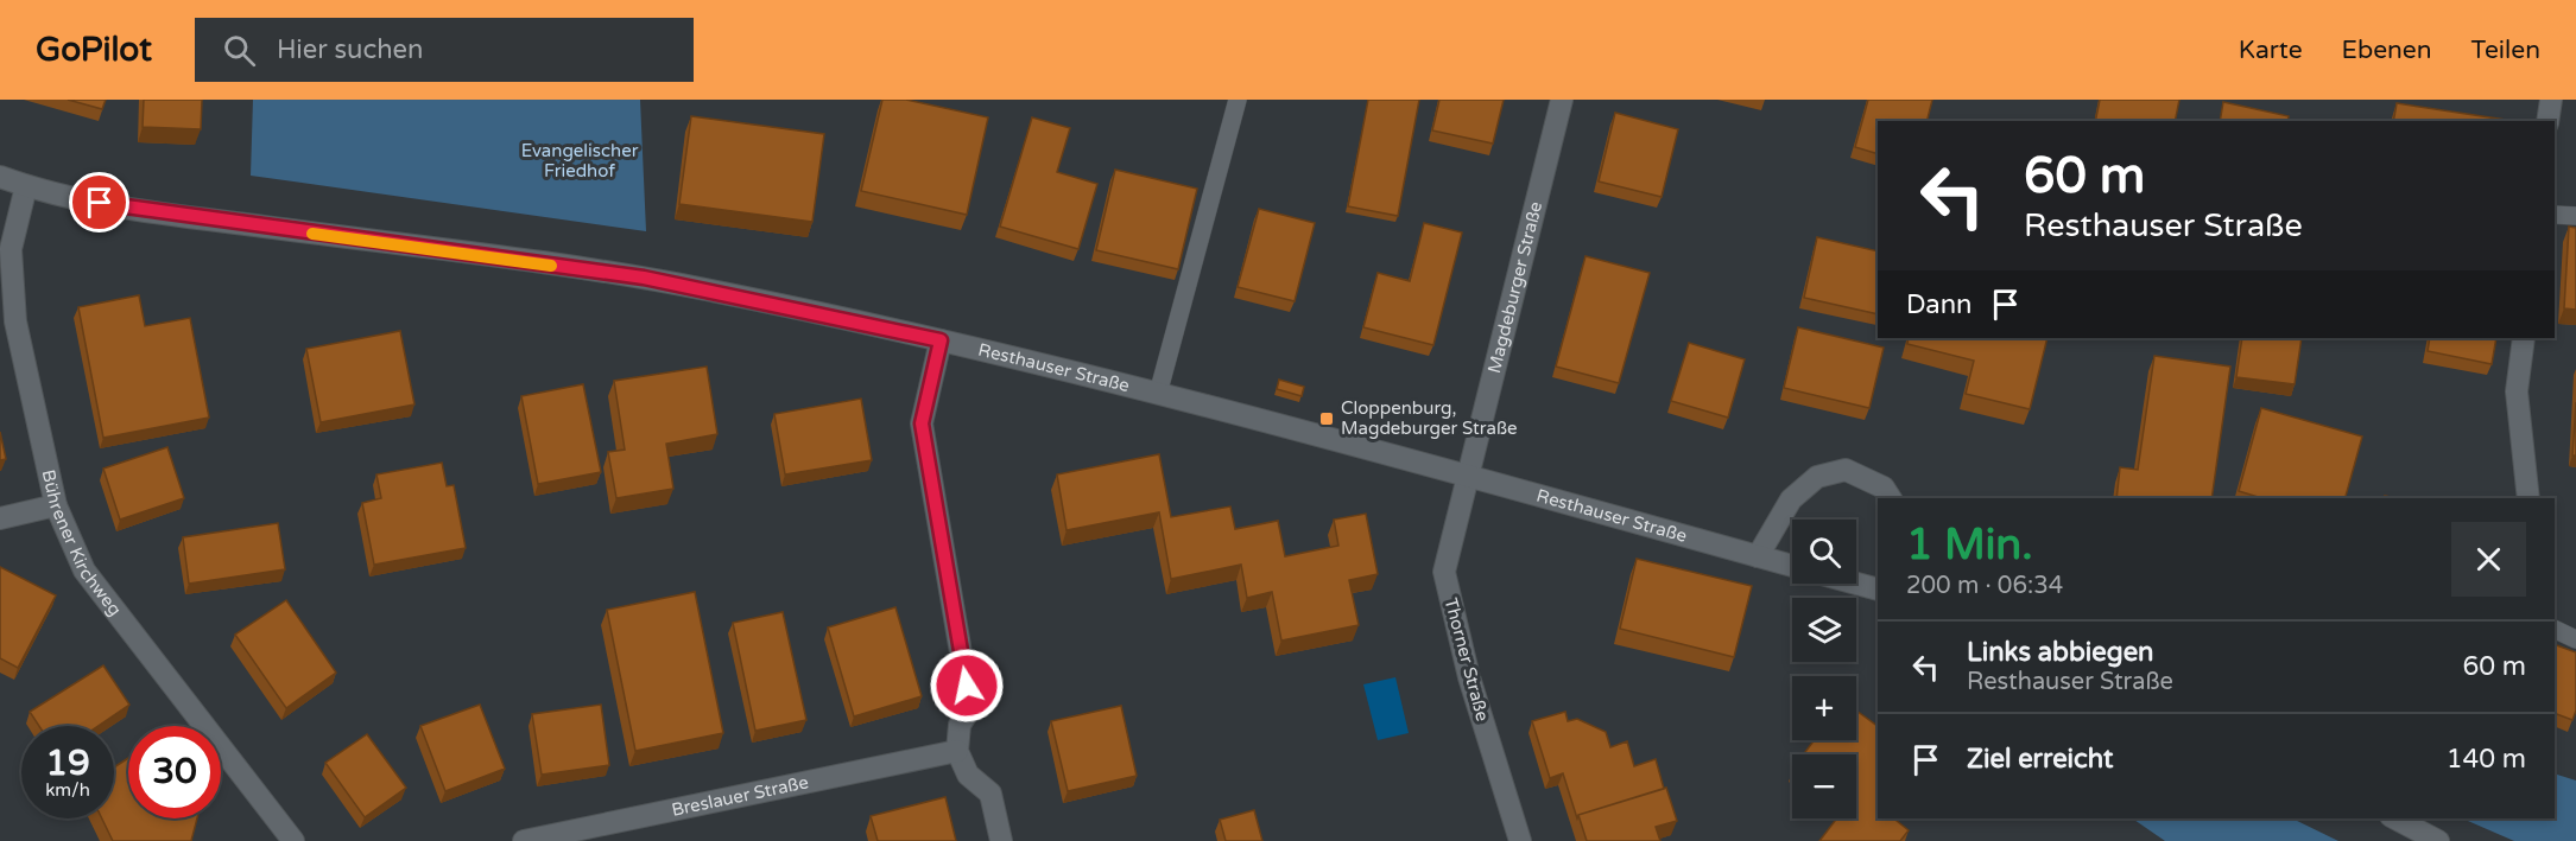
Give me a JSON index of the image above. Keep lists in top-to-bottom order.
{
  "streets": {
    "street": [
      "Magdeburger Straße",
      "Resthauser Straße",
      "Bührener Kirchweg",
      "Thorner Straße",
      "Breslauer Straße"
    ]
  },
  "crossings": [
    ["Magdeburger Straße", "Resthauser Straße"],
    ["Magdeburger Straße", "Thorner Straße"],
    ["Resthauser Straße", "Bührener Kirchweg"],
    ["Resthauser Straße", "Thorner Straße"]
  ],
  "parks": ["Evangelischer Friedhof"],
  "places": {
    "transit": ["Cloppenburg, Magdeburger Straße"]
  },
  "page": {
    "header": "GoPilot",
    "search": "Hier suchen",
    "nav": ["Karte", "Ebenen", "Teilen"],
    "turn": ["60 m", "Resthauser Straße"],
    "then": "Dann",
    "heading": ["1 Min.", "200 m · 06:34"],
    "map_buttons": ["+", "−"],
    "list": [
      {
        "name": "Links abbiegen",
        "note": "Resthauser Straße",
        "value": "60 m"
      },
      {
        "name": "Ziel erreicht",
        "value": "140 m"
      }
    ],
    "speed": "19 km/h",
    "limit": "30"
  }
}
